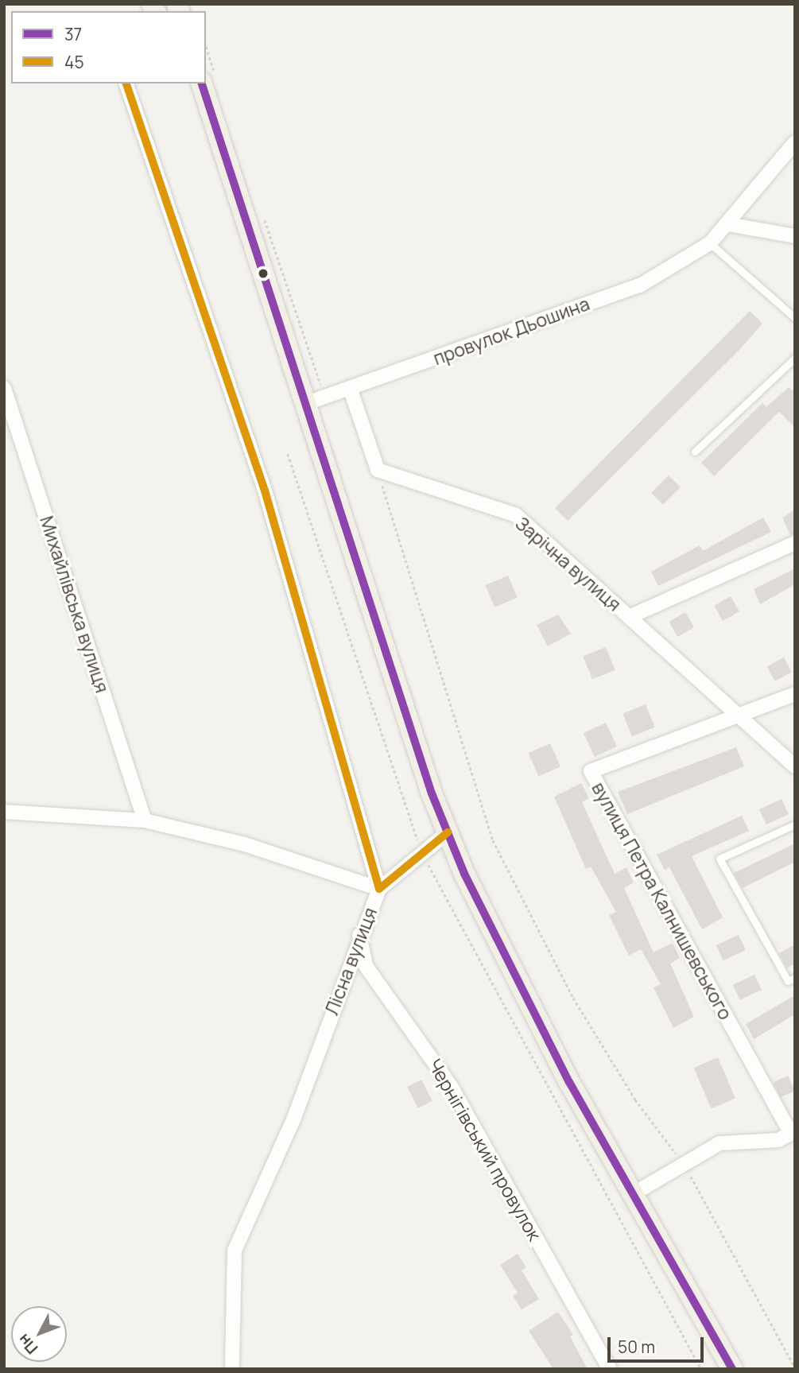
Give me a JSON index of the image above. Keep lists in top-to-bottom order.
{
  "streets": {
    "street": [
      "провулок Дьошина",
      "Зарічна вулиця",
      "Михайлівська вулиця",
      "вулиця Петра Калнишевського",
      "Лісна вулиця",
      "Чернігівський провулок"
    ]
  },
  "crossings": [
    ["провулок Дьошина", "Зарічна вулиця"],
    ["Зарічна вулиця", "вулиця Петра Калнишевського"],
    ["Михайлівська вулиця", "Лісна вулиця"],
    ["Лісна вулиця", "Чернігівський провулок"]
  ],
  "lines": ["transit line 37", "transit line 45"],
  "legend": ["37", "45"],
  "scale_bar": "50 m",
  "north": "bottom left"
}
